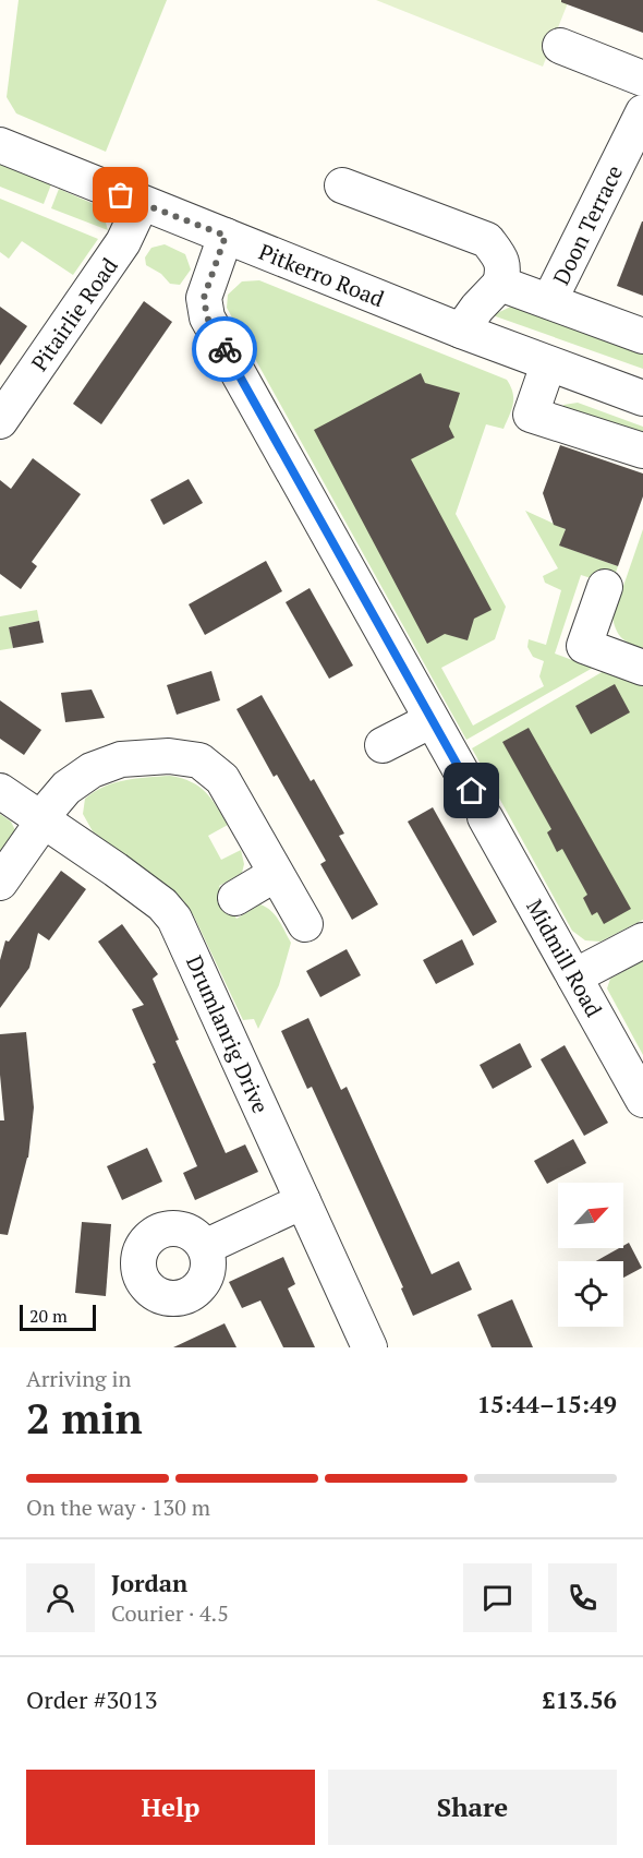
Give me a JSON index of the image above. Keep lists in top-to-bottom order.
{
  "streets": {
    "street": [
      "Doon Terrace",
      "Pitkerro Road",
      "Pitairlie Road",
      "Midmill Road",
      "Drumlanrig Drive"
    ]
  },
  "crossings": [
    ["Pitkerro Road", "Pitairlie Road"],
    ["Pitkerro Road", "Midmill Road"]
  ],
  "scale_bar": "20 m",
  "north": "top right",
  "page": {
    "scale": "20 m",
    "heading": ["2 min", "Arriving in", "15:44–15:49"],
    "panel": [
      "Jordan",
      "Courier · 4.5",
      "Order #3013",
      "£13.56"
    ],
    "bar": "On the way · 130 m",
    "buttons": ["Help", "Share"]
  }
}
